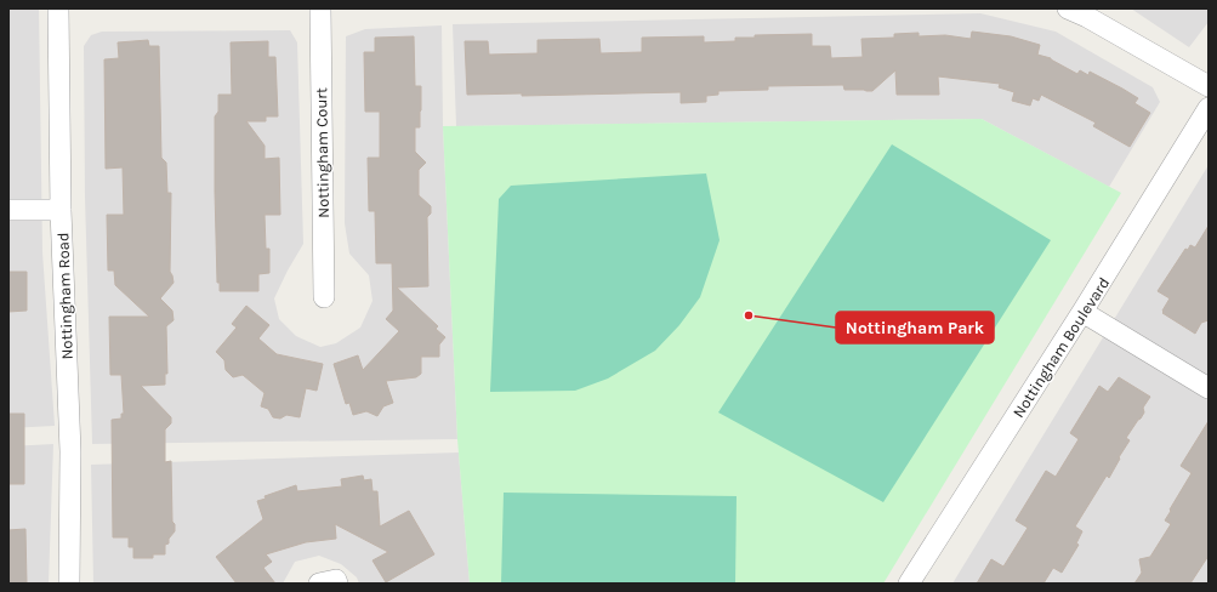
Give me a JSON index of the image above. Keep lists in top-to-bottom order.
{
  "streets": {
    "street": ["Nottingham Court", "Nottingham Road", "Nottingham Boulevard"]
  },
  "places": ["Nottingham Park"]
}
